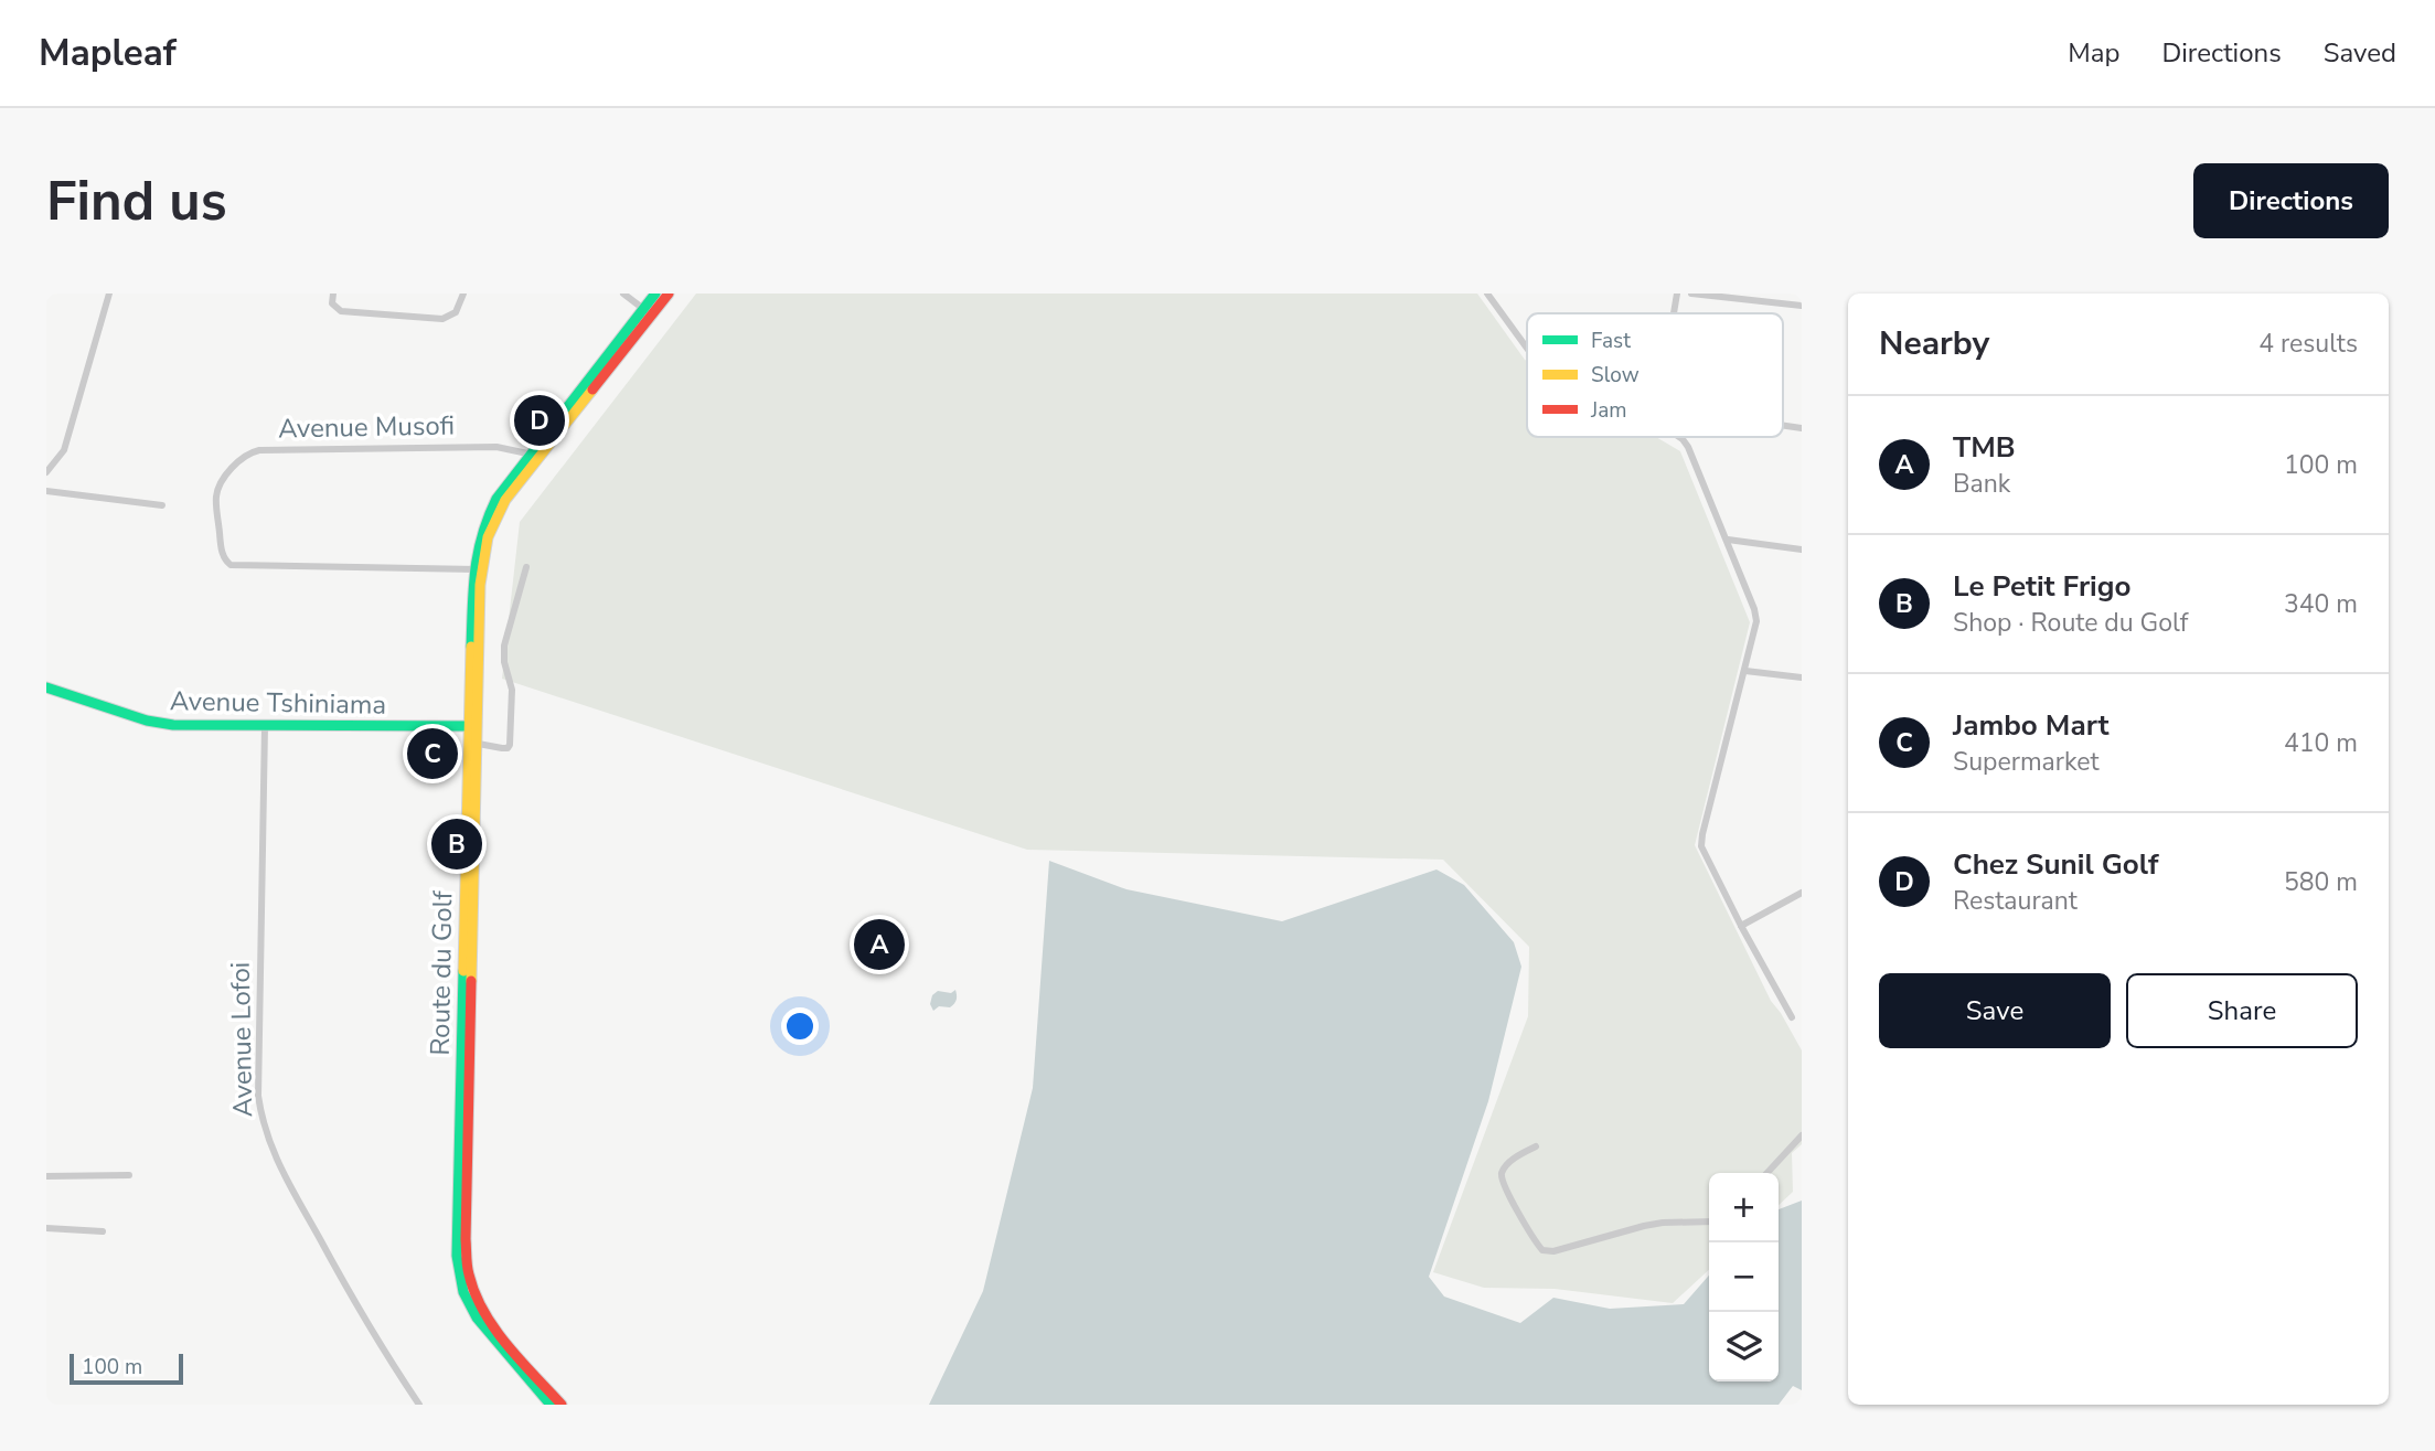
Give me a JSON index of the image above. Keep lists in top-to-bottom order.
{
  "streets": {
    "main road": ["Avenue Tshiniama", "Route du Golf"],
    "street": ["Avenue Musofi", "Avenue Lofoi"]
  },
  "crossings": [
    ["Avenue Musofi", "Route du Golf"],
    ["Avenue Tshiniama", "Route du Golf"],
    ["Avenue Tshiniama", "Avenue Lofoi"]
  ],
  "legend": ["Fast", "Slow", "Jam"],
  "scale_bar": "100 m",
  "page": {
    "header": "Mapleaf",
    "nav": ["Map", "Directions", "Saved"],
    "buttons": [
      "Directions",
      ["Save", "Share"]
    ],
    "title": "Find us",
    "heading": ["Nearby", "4 results"],
    "pins": [
      "D",
      "C",
      "B",
      "A"
    ],
    "list": [
      {
        "mark": "A",
        "name": "TMB",
        "note": "Bank",
        "value": "100 m"
      },
      {
        "mark": "B",
        "name": "Le Petit Frigo",
        "note": "Shop · Route du Golf",
        "value": "340 m"
      },
      {
        "mark": "C",
        "name": "Jambo Mart",
        "note": "Supermarket",
        "value": "410 m"
      },
      {
        "mark": "D",
        "name": "Chez Sunil Golf",
        "note": "Restaurant",
        "value": "580 m"
      }
    ],
    "map_buttons": ["+", "−"],
    "scale": "100 m"
  }
}
